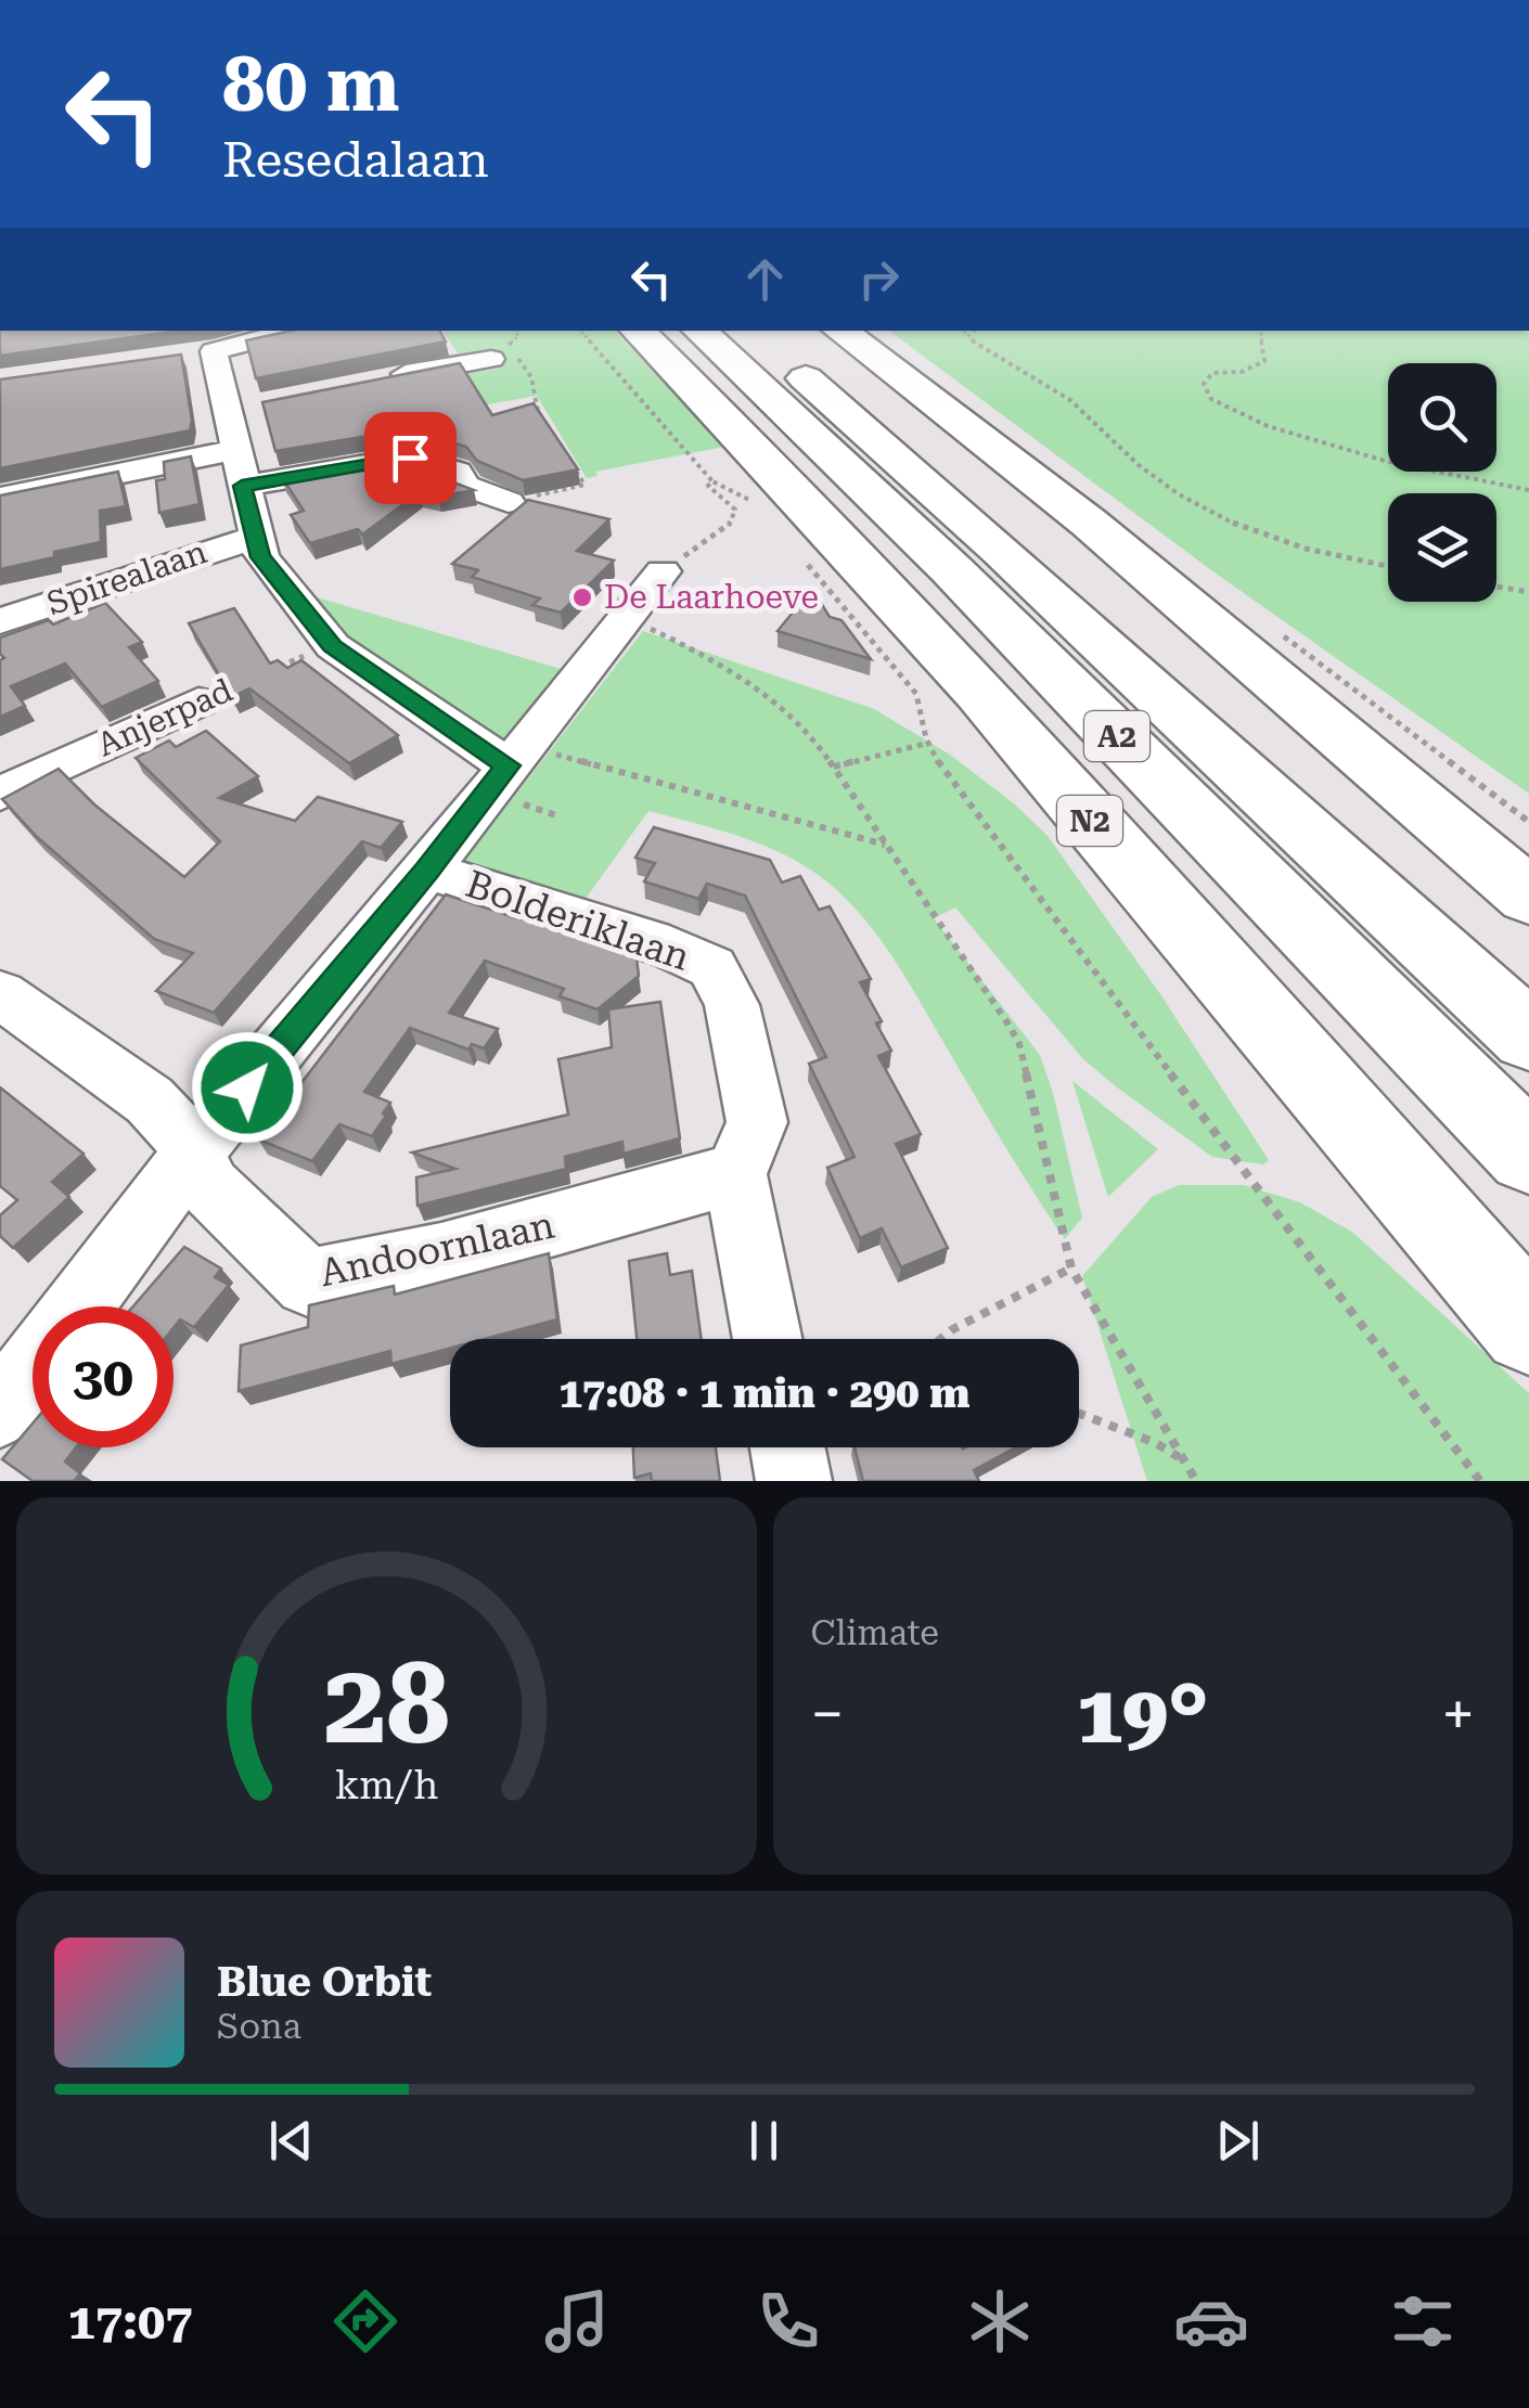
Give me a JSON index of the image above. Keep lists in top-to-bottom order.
{
  "streets": {
    "highway": ["A2", "N2"],
    "street": [
      "Spirealaan",
      "Anjerpad",
      "Bolderiklaan",
      "Andoornlaan"
    ]
  },
  "crossings": [
    ["Bolderiklaan", "Andoornlaan"]
  ],
  "places": ["De Laarhoeve"],
  "page": {
    "turn": ["80 m", "Resedalaan"],
    "limit": "30",
    "trip": "17:08 · 1 min · 290 m",
    "tile": "Climate",
    "heat": ["−", "19°", "+"],
    "song": ["Blue Orbit", "Sona"],
    "tabs": "17:07",
    "gauge": ["28", "km/h"]
  }
}
